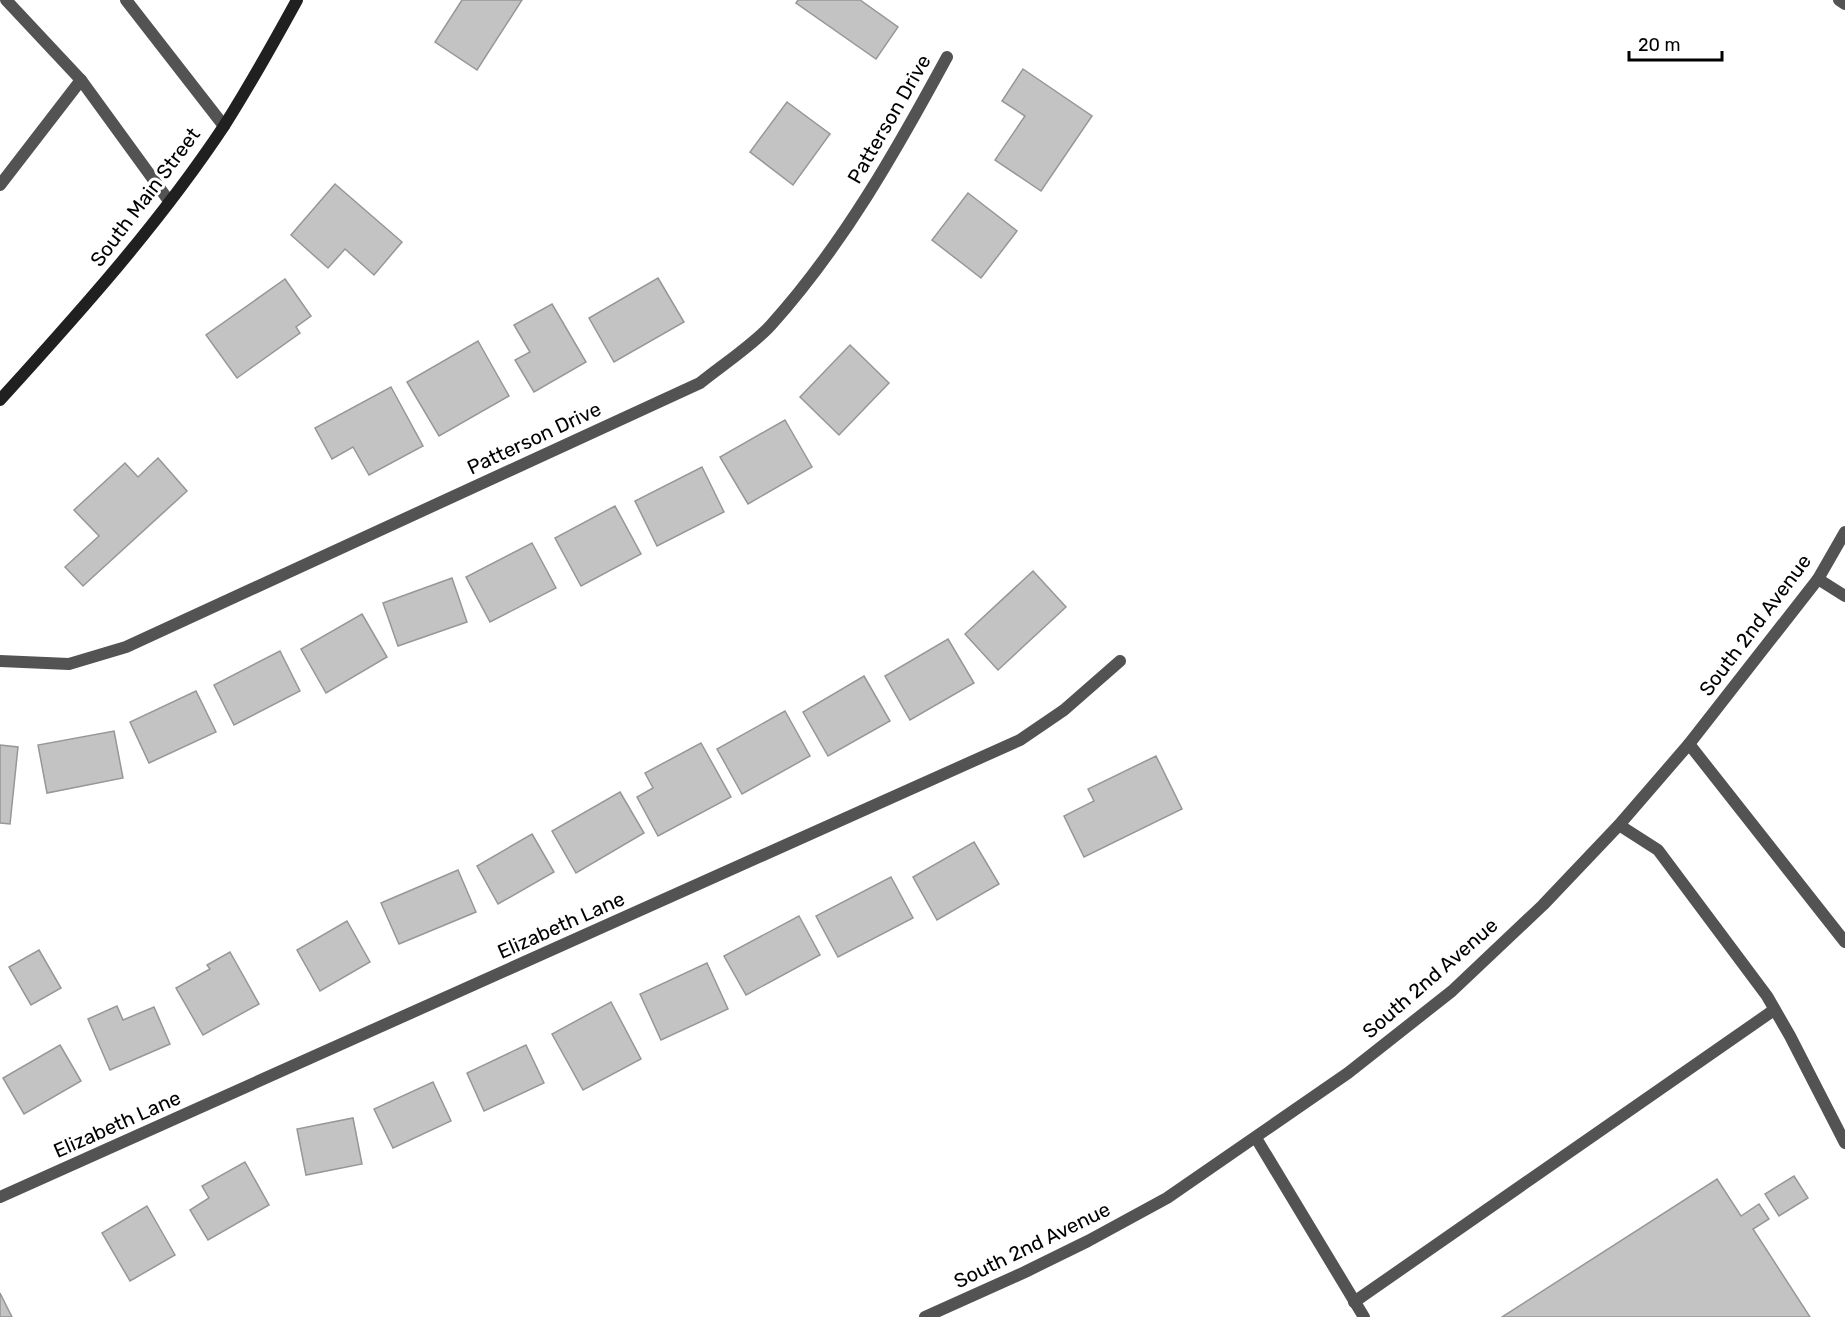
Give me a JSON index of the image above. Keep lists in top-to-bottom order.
{
  "streets": {
    "main road": ["South Main Street"],
    "street": ["Patterson Drive", "South 2nd Avenue", "Elizabeth Lane"]
  },
  "scale_bar": "20 m"
}
